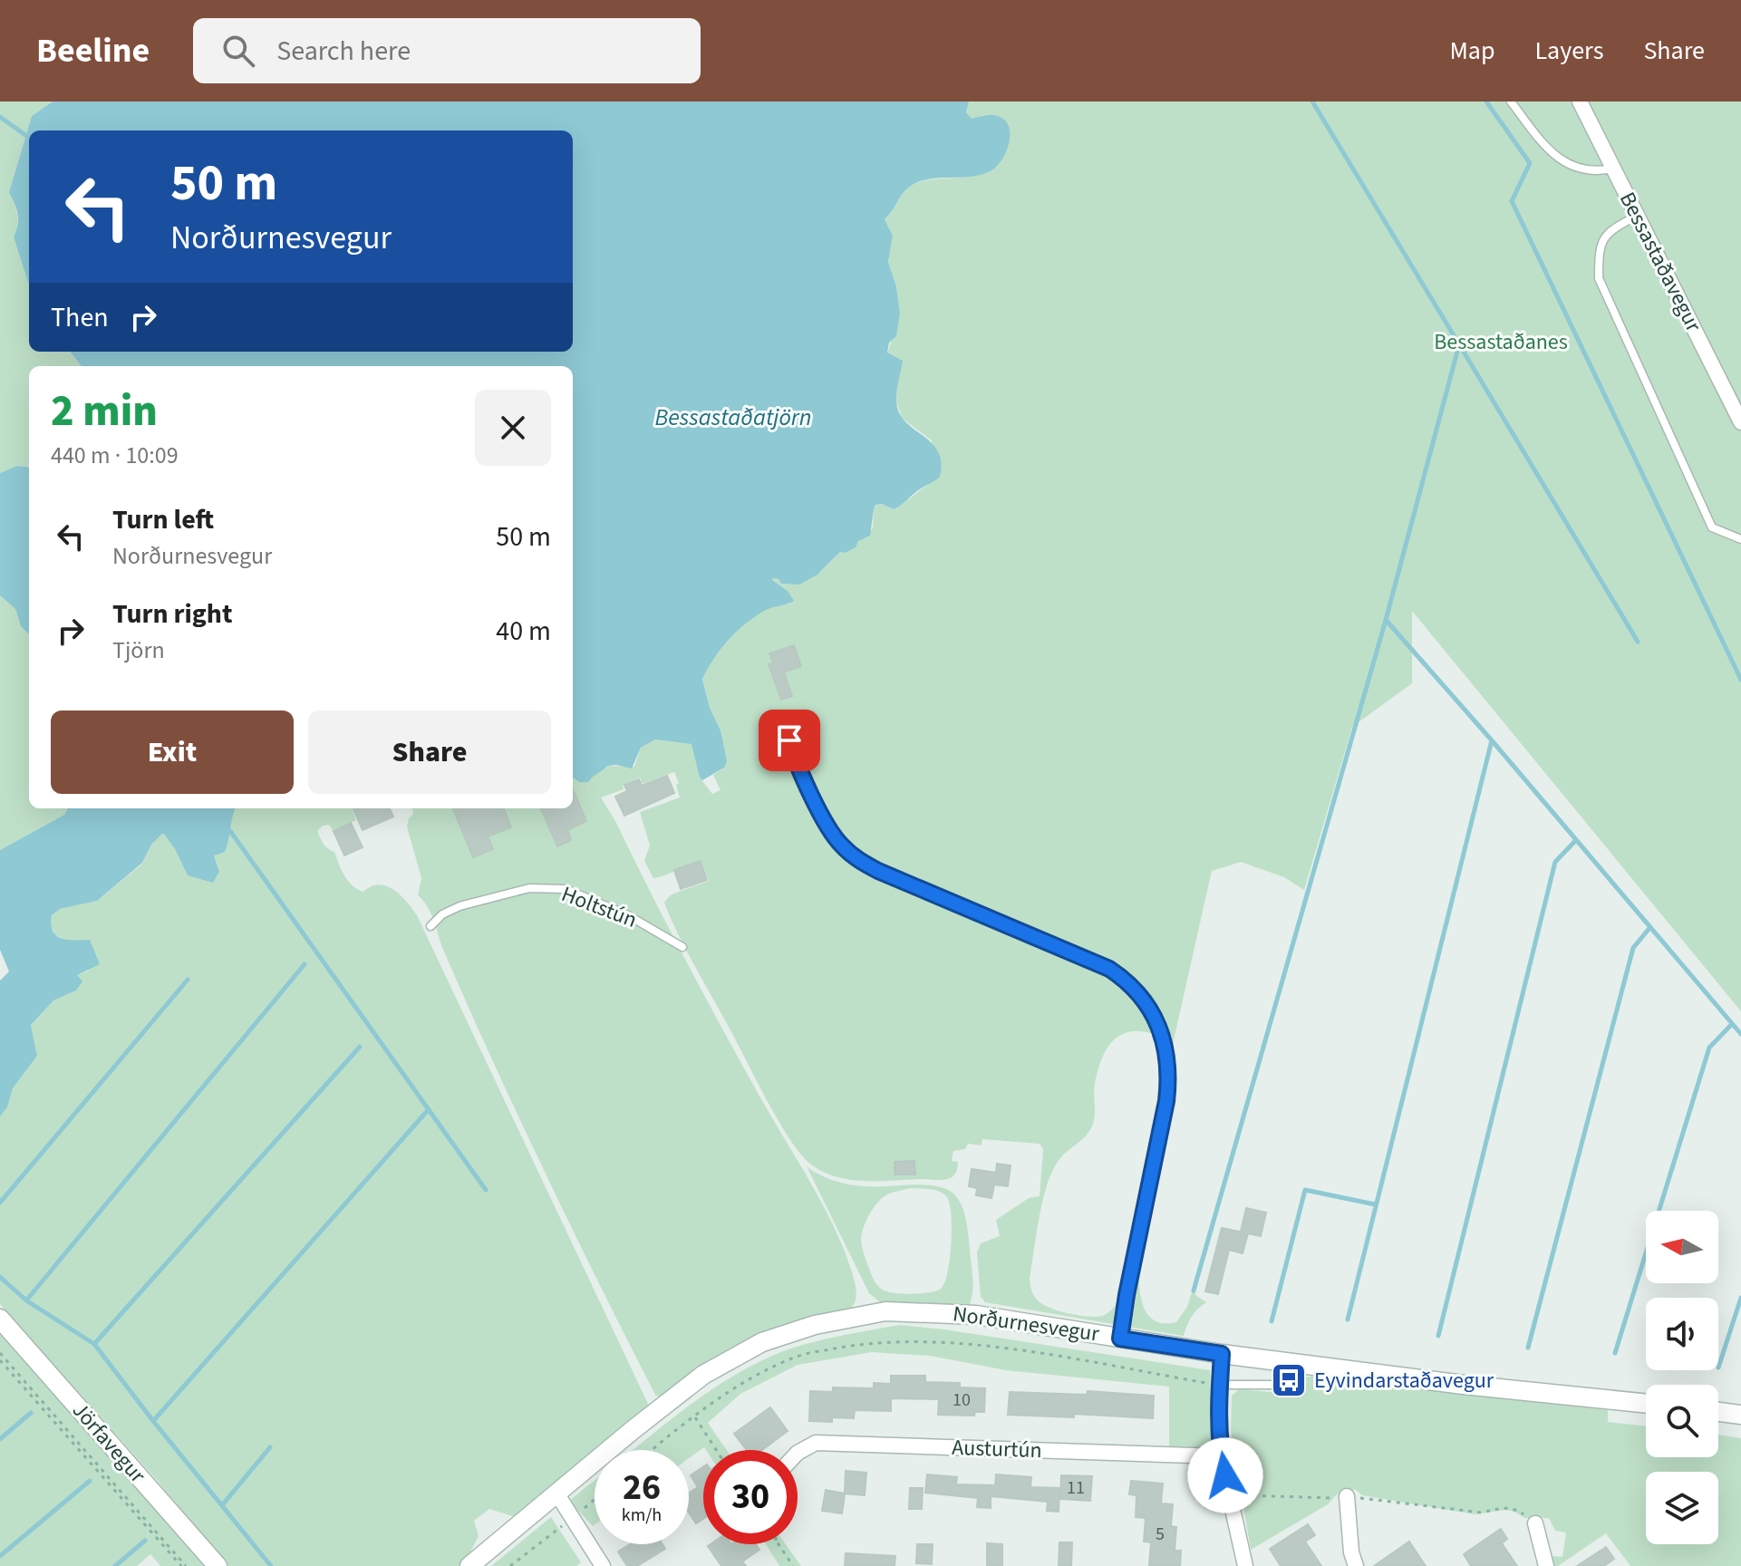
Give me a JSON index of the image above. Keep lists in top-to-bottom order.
{
  "streets": {
    "street": [
      "Bessastaðavegur",
      "Norðurnesvegur",
      "Jörfavegur",
      "Austurtún"
    ],
    "lane": ["Holtstún"]
  },
  "water": ["Bessastaðatjörn"],
  "parks": ["Bessastaðanes"],
  "places": {
    "bus stop": ["Eyvindarstaðavegur"]
  },
  "house_numbers": ["10", "11", "5"],
  "north": "left",
  "page": {
    "header": "Beeline",
    "search": "Search here",
    "nav": ["Map", "Layers", "Share"],
    "turn": ["50 m", "Norðurnesvegur"],
    "then": "Then",
    "heading": ["2 min", "440 m · 10:09"],
    "list": [
      {
        "name": "Turn left",
        "note": "Norðurnesvegur",
        "value": "50 m"
      },
      {
        "name": "Turn right",
        "note": "Tjörn",
        "value": "40 m"
      }
    ],
    "buttons": ["Exit", "Share"],
    "speed": "26 km/h",
    "limit": "30"
  }
}
